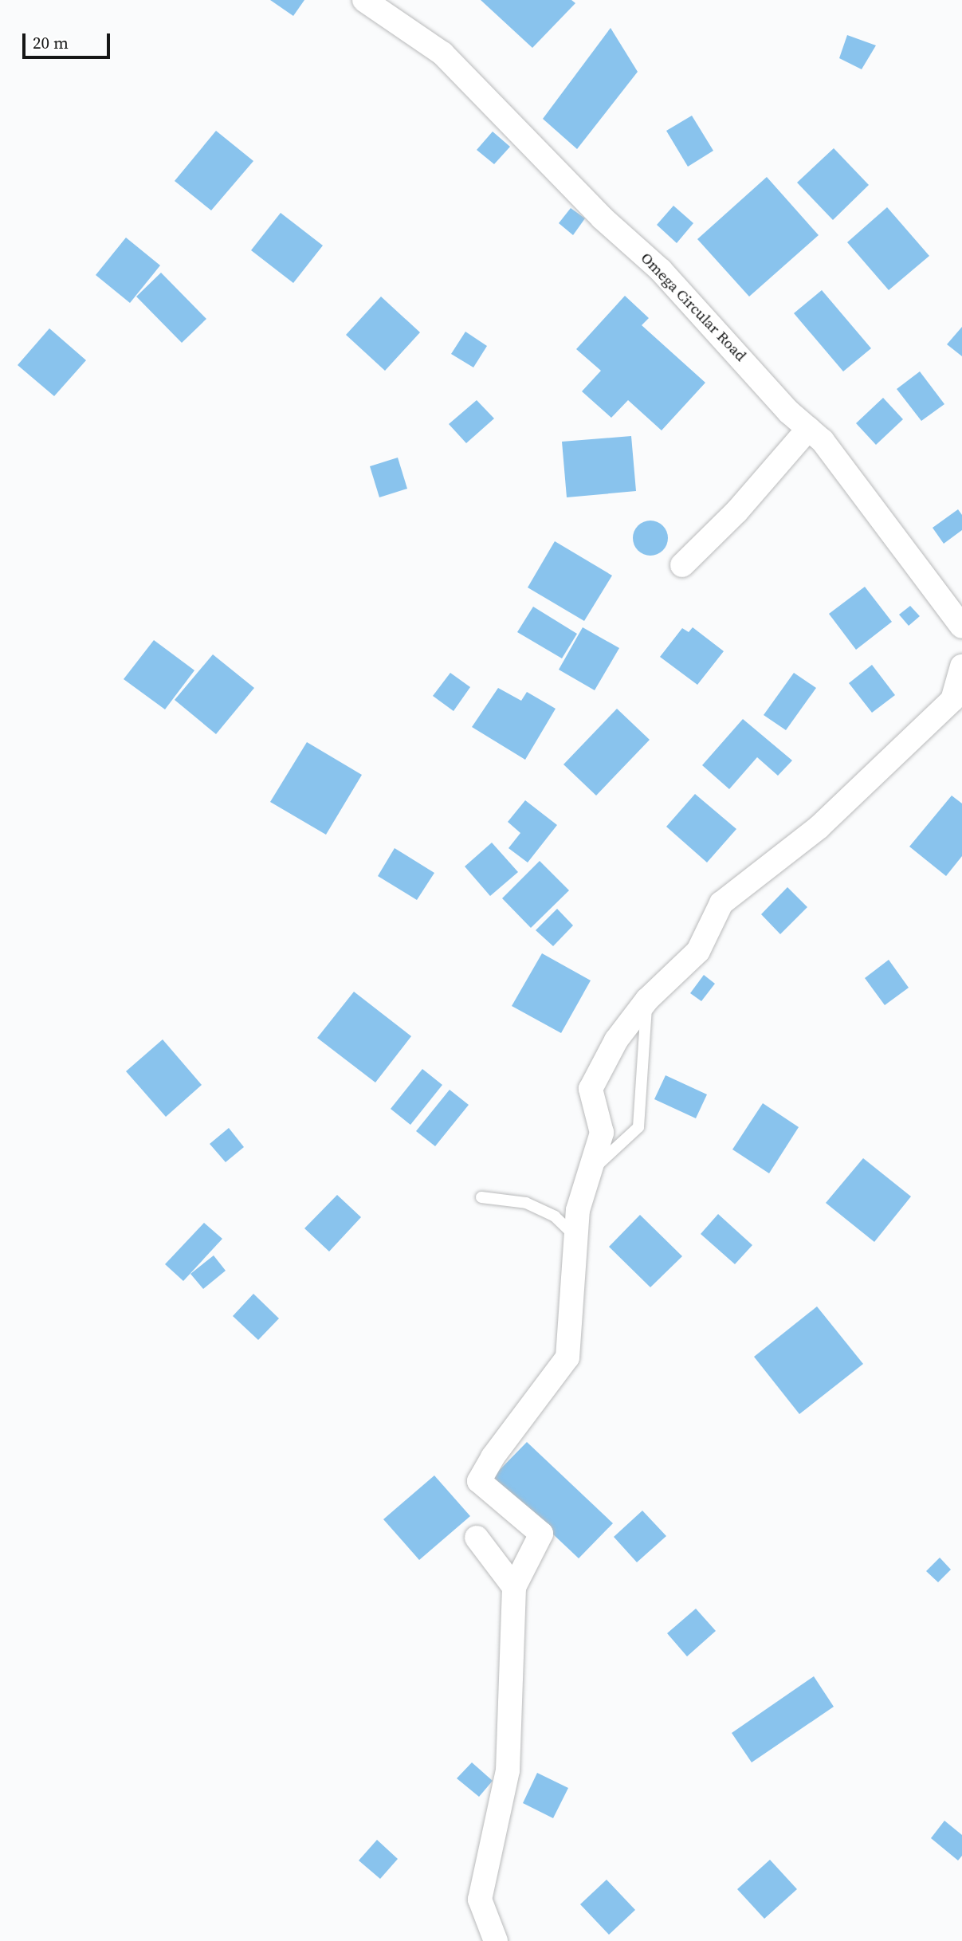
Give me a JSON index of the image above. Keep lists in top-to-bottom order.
{
  "streets": {
    "street": ["Omega Circular Road"]
  },
  "scale_bar": "20 m"
}
